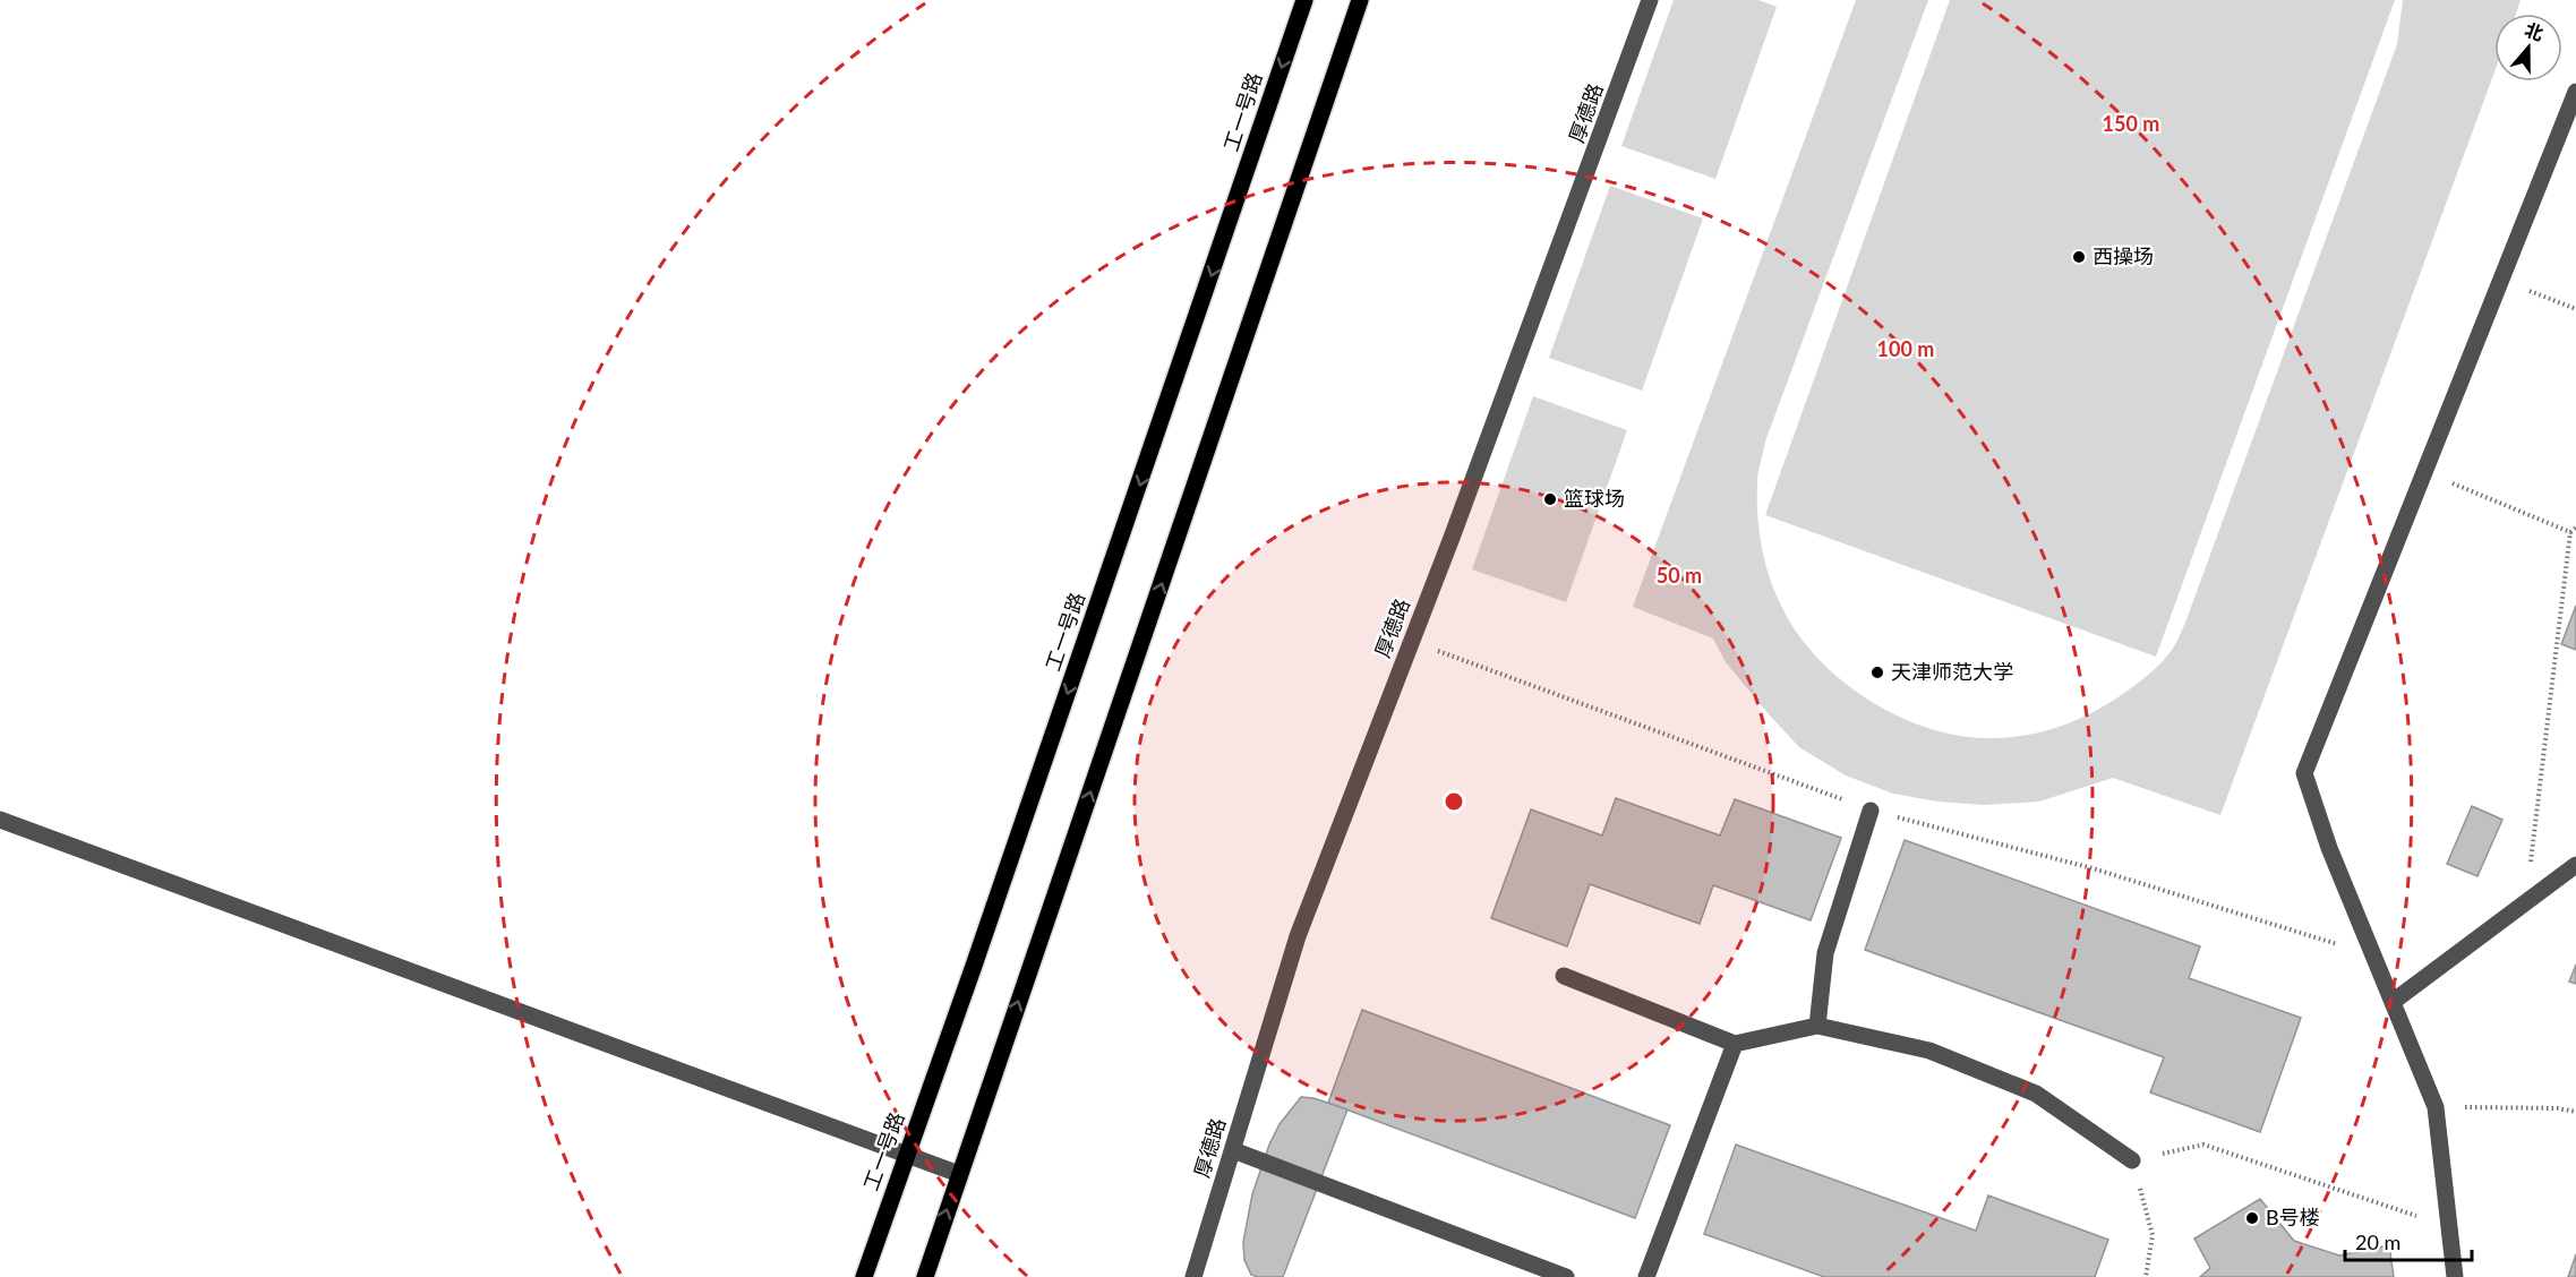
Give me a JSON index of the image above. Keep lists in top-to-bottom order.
{
  "streets": {
    "main road": ["工一号路"],
    "street": ["厚德路"]
  },
  "places": [
    "西操场",
    "篮球场",
    "天津师范大学",
    "B号楼"
  ],
  "scale_bar": "20 m",
  "north": "top",
  "rings": ["150 m", "100 m", "50 m"]
}
